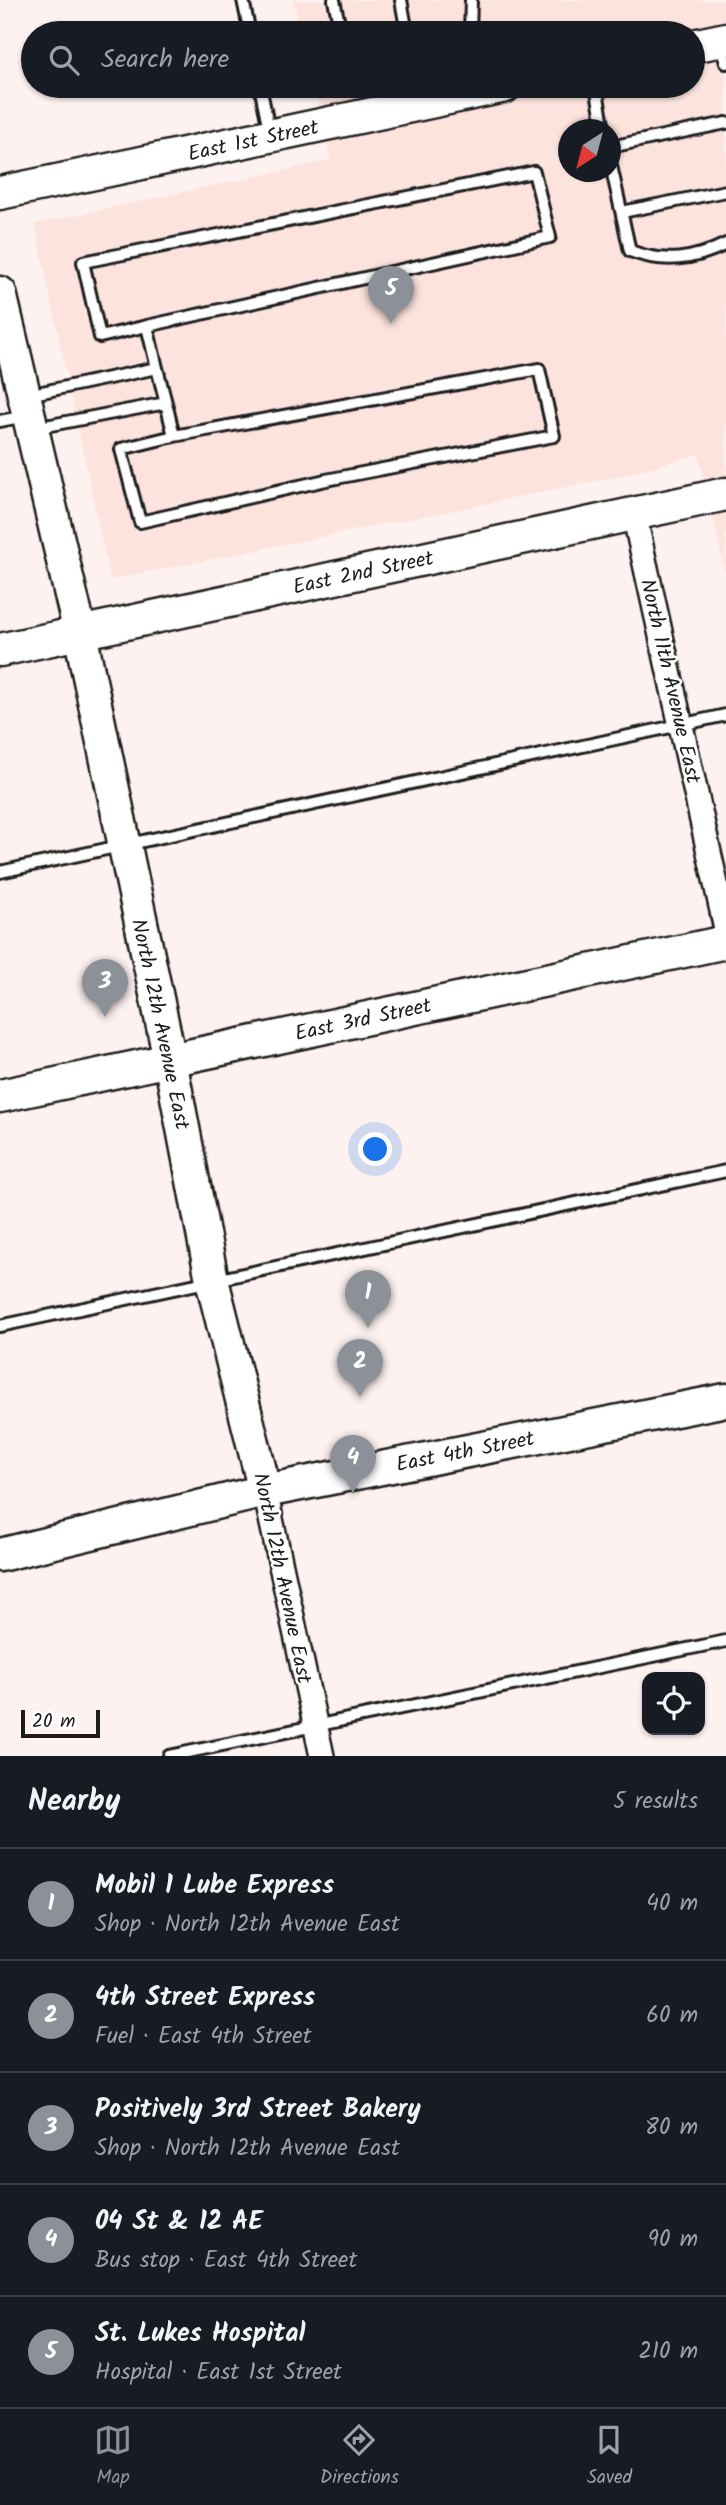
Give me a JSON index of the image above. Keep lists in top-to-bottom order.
{
  "streets": {
    "street": [
      "East 1st Street",
      "East 2nd Street",
      "North 11th Avenue East",
      "East 3rd Street",
      "North 12th Avenue East",
      "East 4th Street"
    ]
  },
  "crossings": [
    ["East 2nd Street", "North 11th Avenue East"],
    ["East 2nd Street", "North 12th Avenue East"],
    ["East 3rd Street", "North 12th Avenue East"],
    ["North 12th Avenue East", "East 4th Street"]
  ],
  "scale_bar": "20 m",
  "north": "bottom left",
  "page": {
    "search": "Search here",
    "pins": [
      "5",
      "3",
      "1",
      "2",
      "4"
    ],
    "scale": "20 m",
    "heading": ["Nearby", "5 results"],
    "list": [
      {
        "mark": "1",
        "name": "Mobil 1 Lube Express",
        "note": "Shop · North 12th Avenue East",
        "value": "40 m"
      },
      {
        "mark": "2",
        "name": "4th Street Express",
        "note": "Fuel · East 4th Street",
        "value": "60 m"
      },
      {
        "mark": "3",
        "name": "Positively 3rd Street Bakery",
        "note": "Shop · North 12th Avenue East",
        "value": "80 m"
      },
      {
        "mark": "4",
        "name": "04 St & 12 AE",
        "note": "Bus stop · East 4th Street",
        "value": "90 m"
      },
      {
        "mark": "5",
        "name": "St. Lukes Hospital",
        "note": "Hospital · East 1st Street",
        "value": "210 m"
      }
    ],
    "nav": ["Map", "Directions", "Saved"]
  }
}
